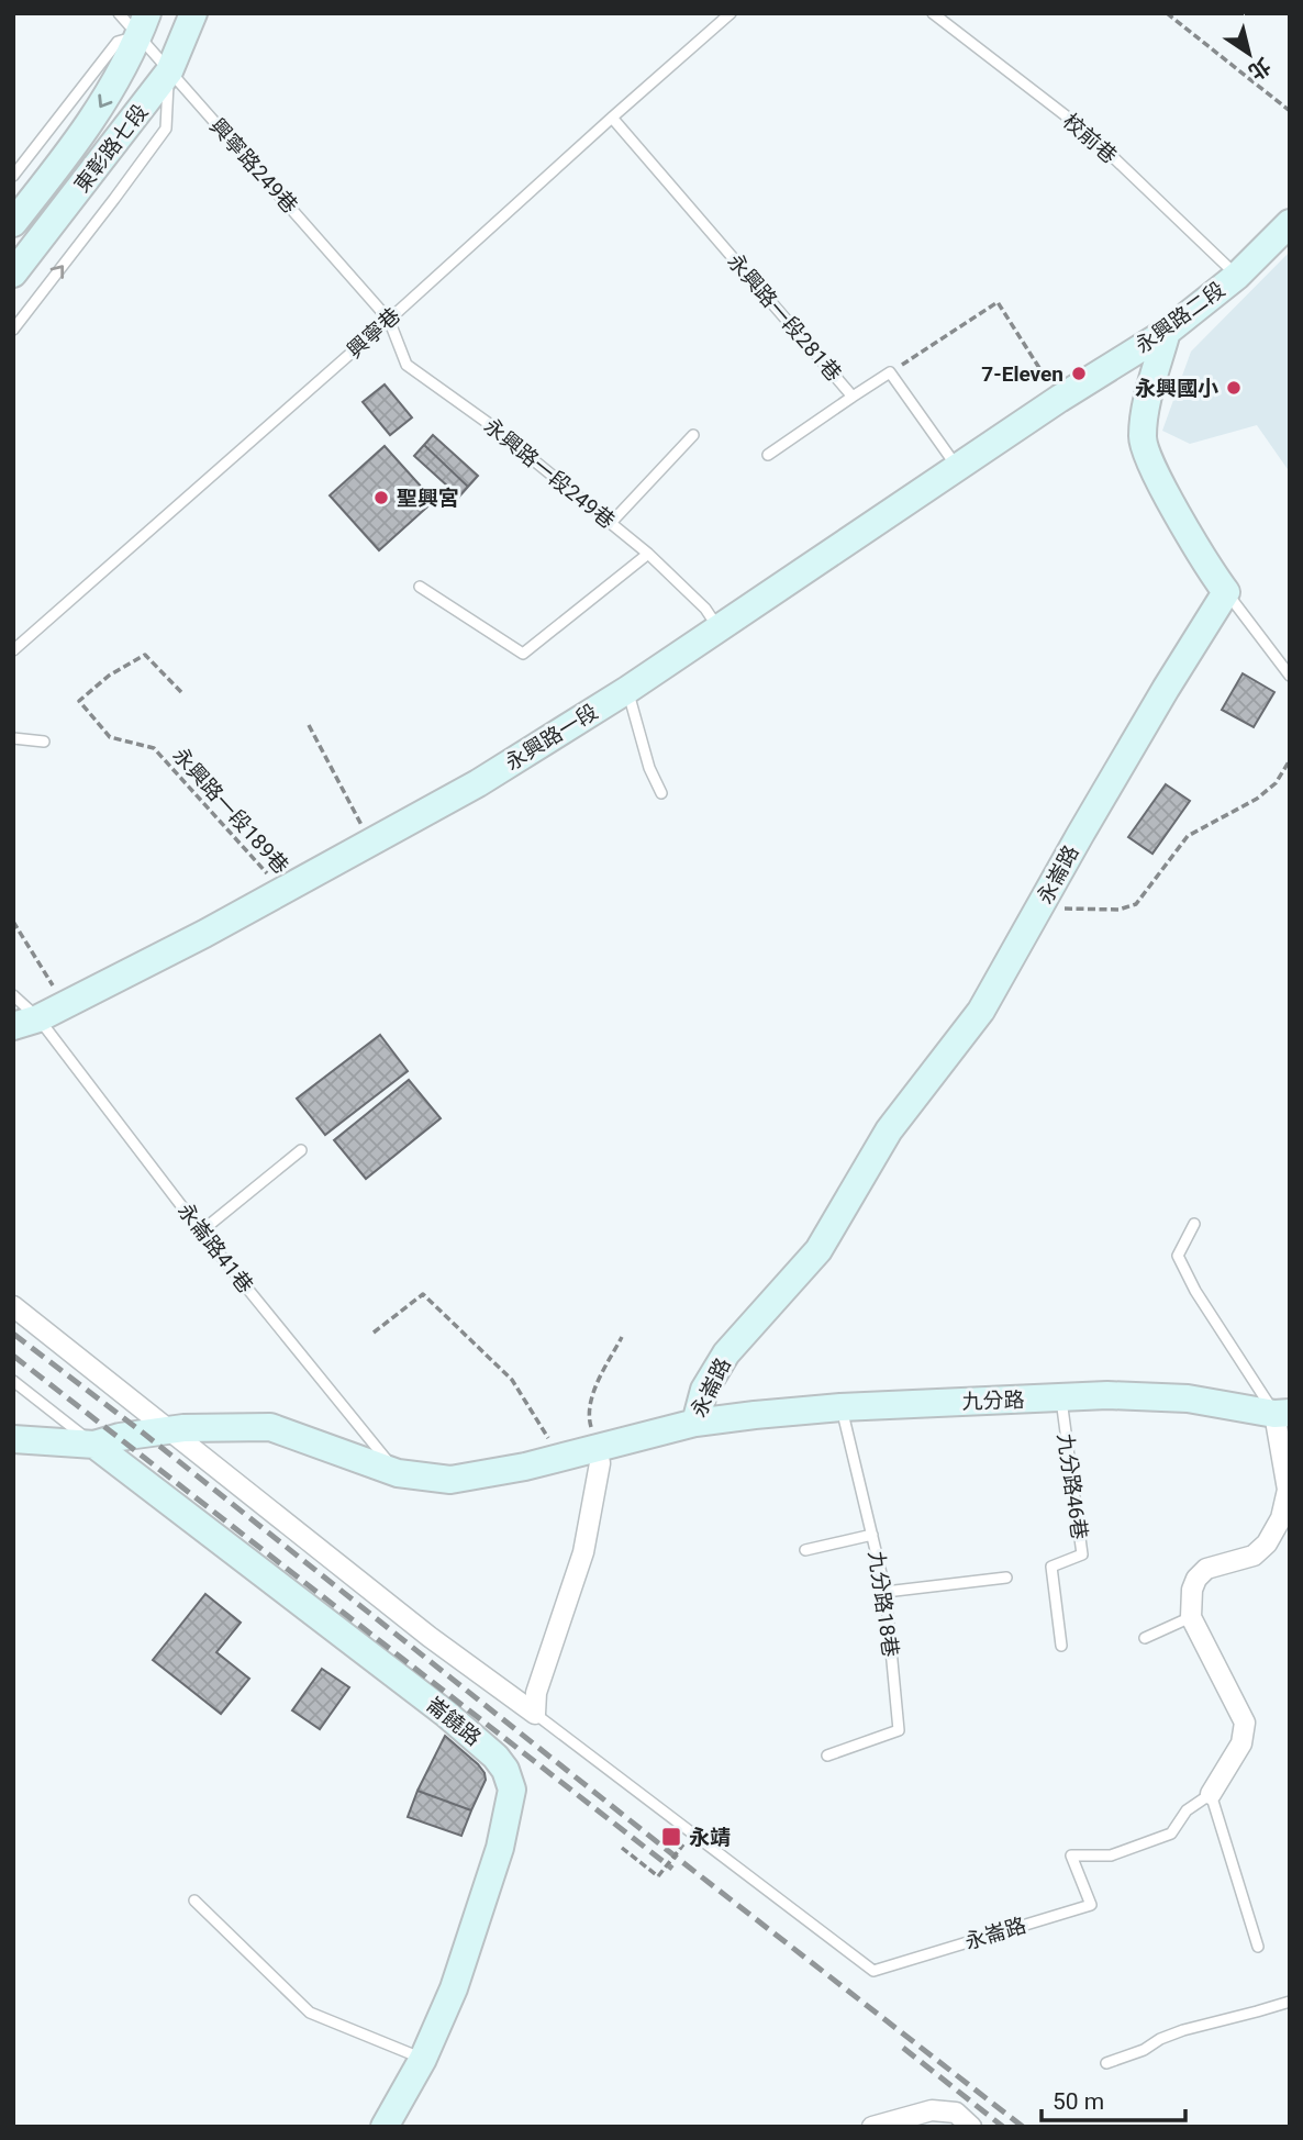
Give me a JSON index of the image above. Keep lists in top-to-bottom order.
{
  "streets": {
    "street": [
      "東彰路七段",
      "永興路二段",
      "永興路一段",
      "永崙路",
      "九分路",
      "崙饒路"
    ],
    "lane": [
      "校前巷",
      "興寧路249巷",
      "永興路一段281巷",
      "興寧巷",
      "永興路一段249巷",
      "永崙路41巷",
      "九分路46巷",
      "九分路18巷"
    ],
    "path": ["永興路一段189巷"]
  },
  "crossings": [
    ["校前巷", "永興路二段"],
    ["東彰路七段", "興寧路249巷"],
    ["興寧路249巷", "興寧巷"],
    ["興寧路249巷", "永興路一段249巷"],
    ["永興路一段281巷", "興寧巷"],
    ["永興路二段", "永興路一段"],
    ["興寧巷", "永興路一段249巷"],
    ["永興路一段249巷", "永興路一段"],
    ["永興路一段", "永興路一段189巷"],
    ["永興路一段", "永崙路41巷"],
    ["永崙路", "永崙路41巷"],
    ["永崙路", "九分路"],
    ["永崙路", "崙饒路"],
    ["九分路", "九分路46巷"],
    ["九分路", "九分路18巷"]
  ],
  "places": {
    "other": ["7-Eleven", "永興國小", "聖興宮"],
    "transit": ["永靖"]
  },
  "scale_bar": "50 m",
  "north": "bottom right"
}
